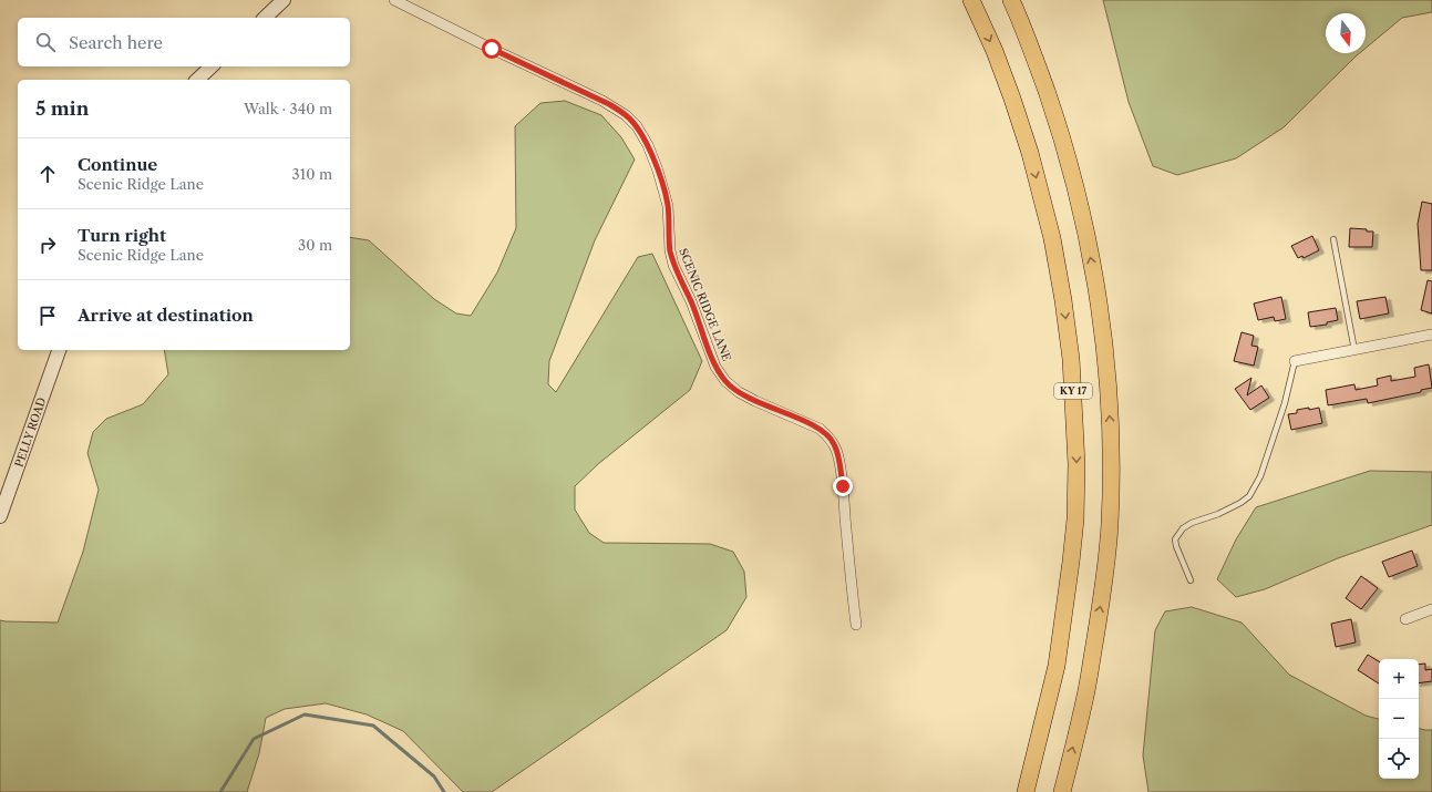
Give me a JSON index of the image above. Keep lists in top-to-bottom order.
{
  "streets": {
    "main road": ["KY 17"],
    "street": ["SCENIC RIDGE LANE", "PELLY ROAD"]
  },
  "north": "bottom",
  "page": {
    "search": "Search here",
    "heading": ["5 min", "Walk · 340 m"],
    "list": [
      ["Continue", "Scenic Ridge Lane", "310 m"],
      ["Turn right", "Scenic Ridge Lane", "30 m"],
      "Arrive at destination"
    ],
    "map_buttons": ["+", "−"]
  }
}
